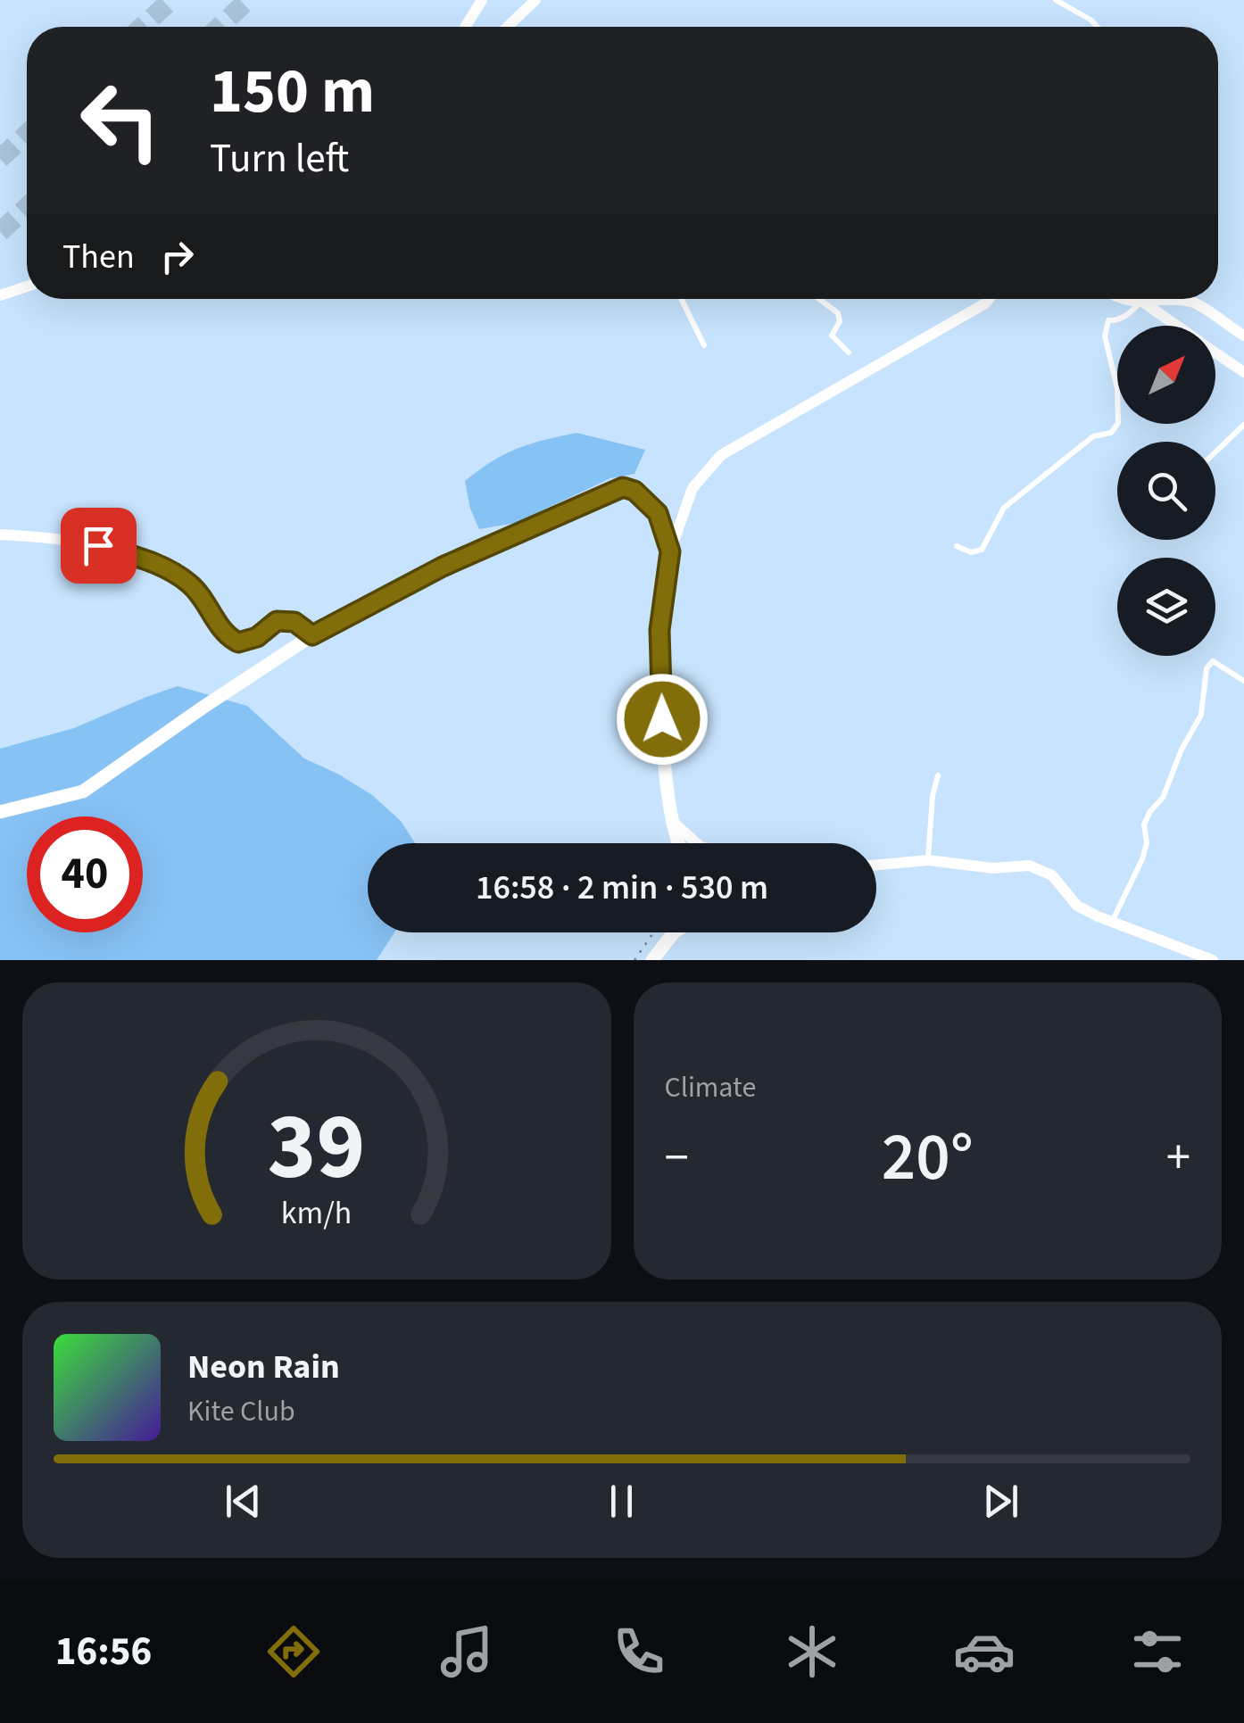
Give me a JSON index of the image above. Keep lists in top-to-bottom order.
{
  "north": "top right",
  "page": {
    "turn": ["150 m", "Turn left"],
    "then": "Then",
    "limit": "40",
    "trip": "16:58 · 2 min · 530 m",
    "tile": "Climate",
    "heat": ["−", "20°", "+"],
    "song": ["Neon Rain", "Kite Club"],
    "tabs": "16:56",
    "gauge": ["39", "km/h"]
  }
}
